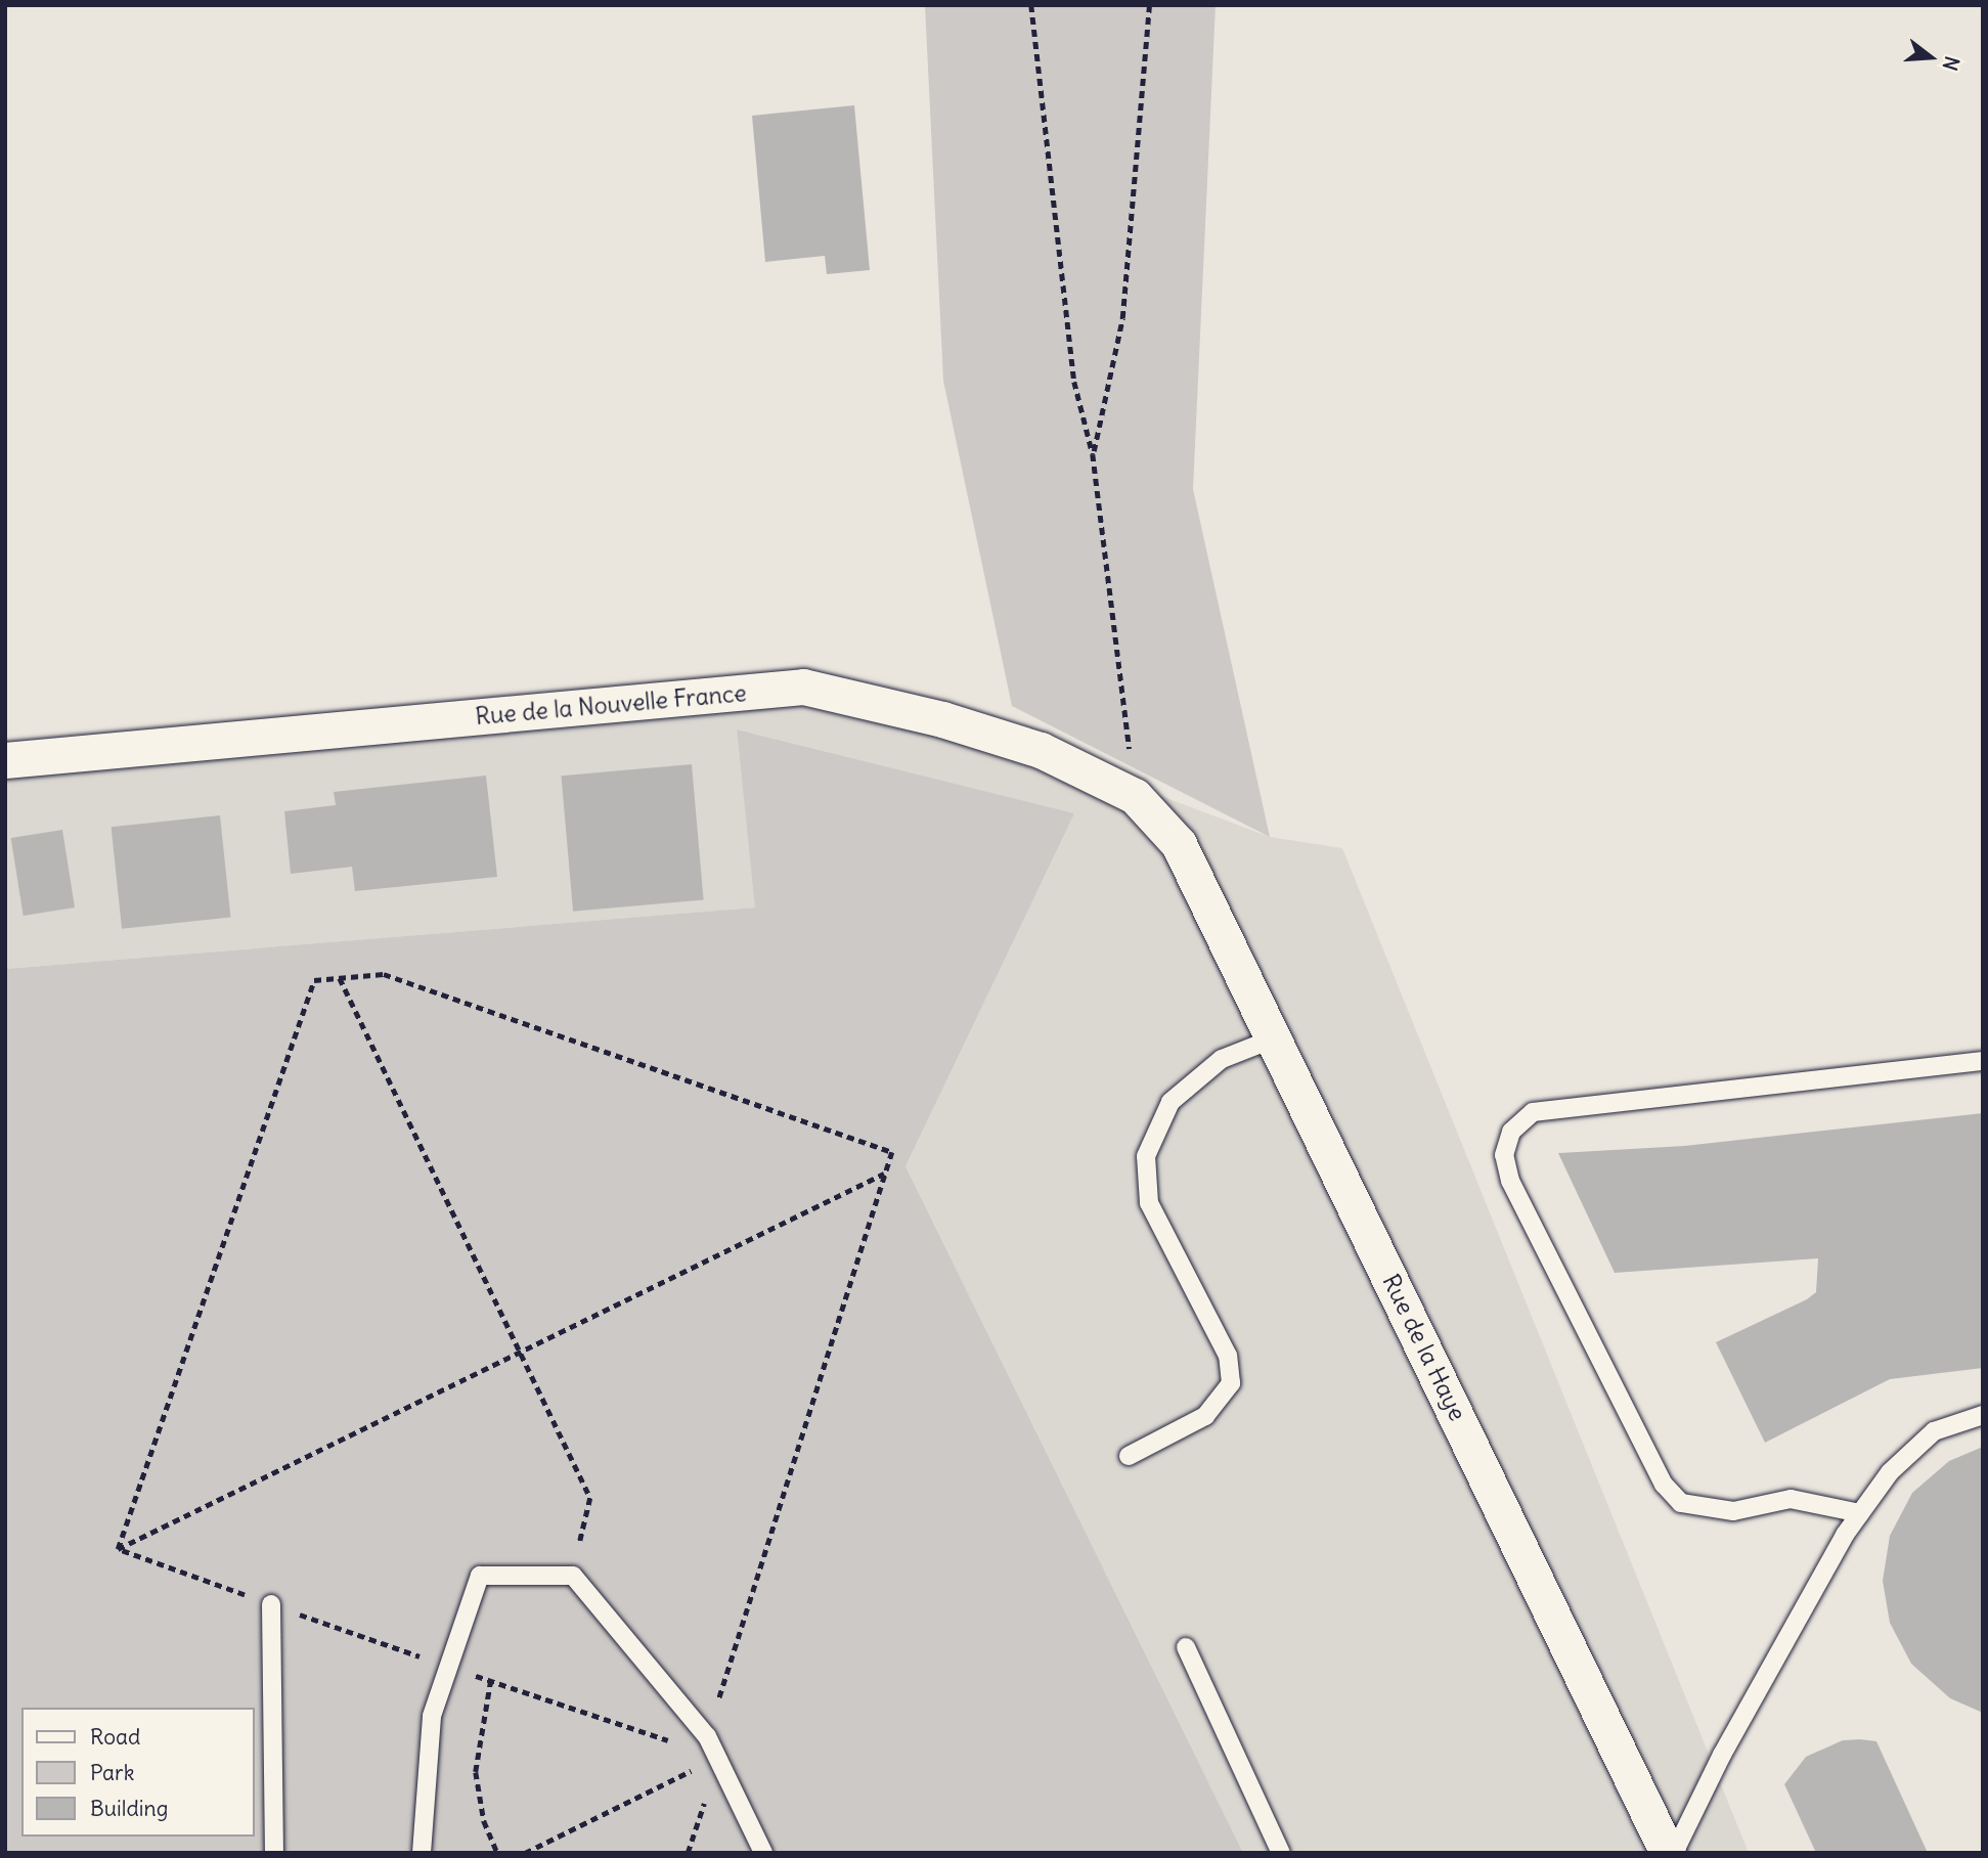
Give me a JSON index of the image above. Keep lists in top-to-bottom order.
{
  "streets": {
    "street": ["Rue de la Nouvelle France", "Rue de la Haye"]
  },
  "crossings": [
    ["Rue de la Nouvelle France", "Rue de la Haye"]
  ],
  "legend": ["Road", "Park", "Building"],
  "north": "right"
}
